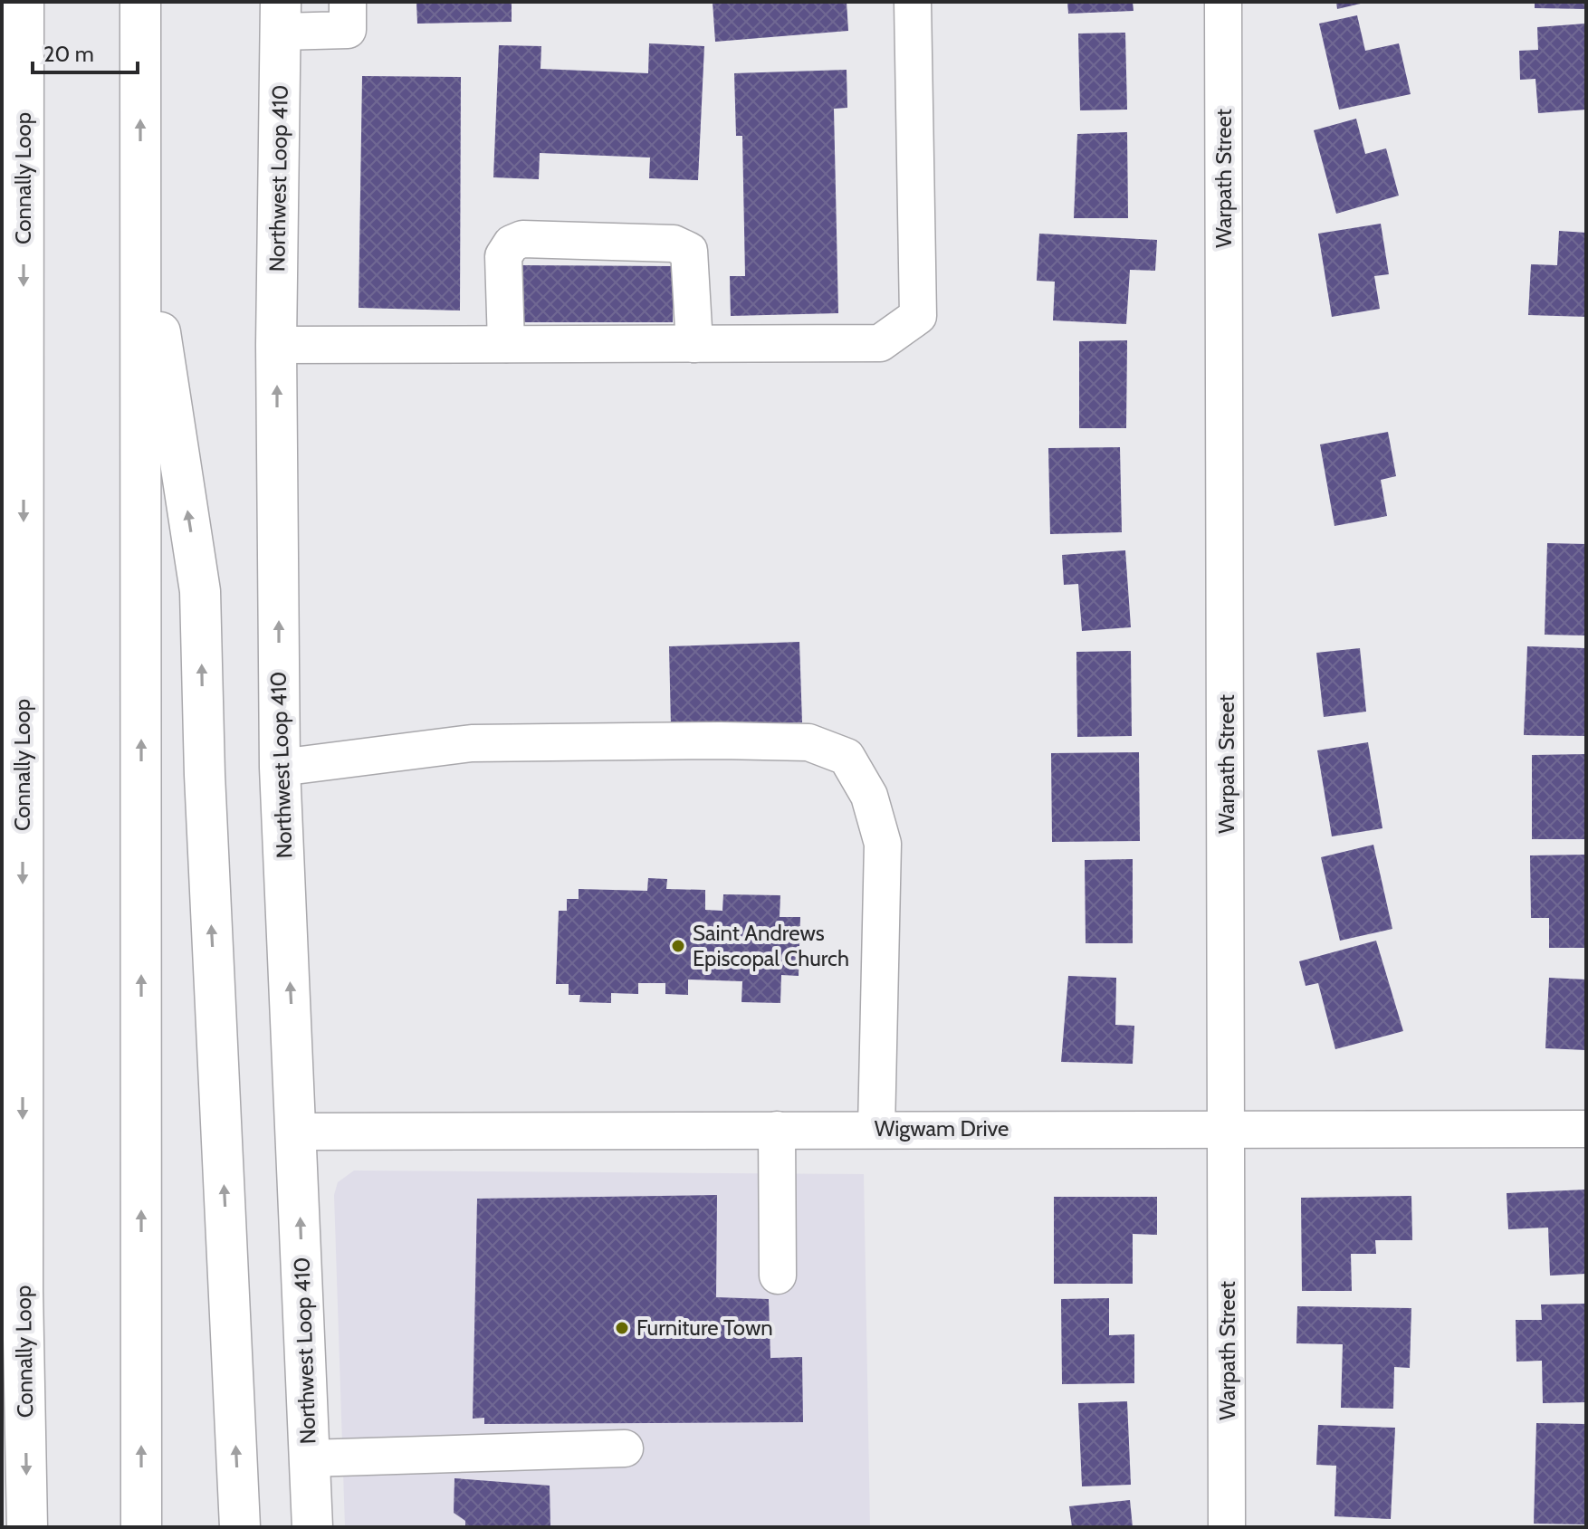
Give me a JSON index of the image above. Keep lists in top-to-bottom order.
{
  "streets": {
    "main road": ["Connally Loop", "Northwest Loop 410"],
    "street": ["Warpath Street", "Wigwam Drive"]
  },
  "crossings": [
    ["Northwest Loop 410", "Wigwam Drive"],
    ["Warpath Street", "Wigwam Drive"]
  ],
  "places": ["Saint Andrews Episcopal Church", "Furniture Town"],
  "scale_bar": "20 m"
}
